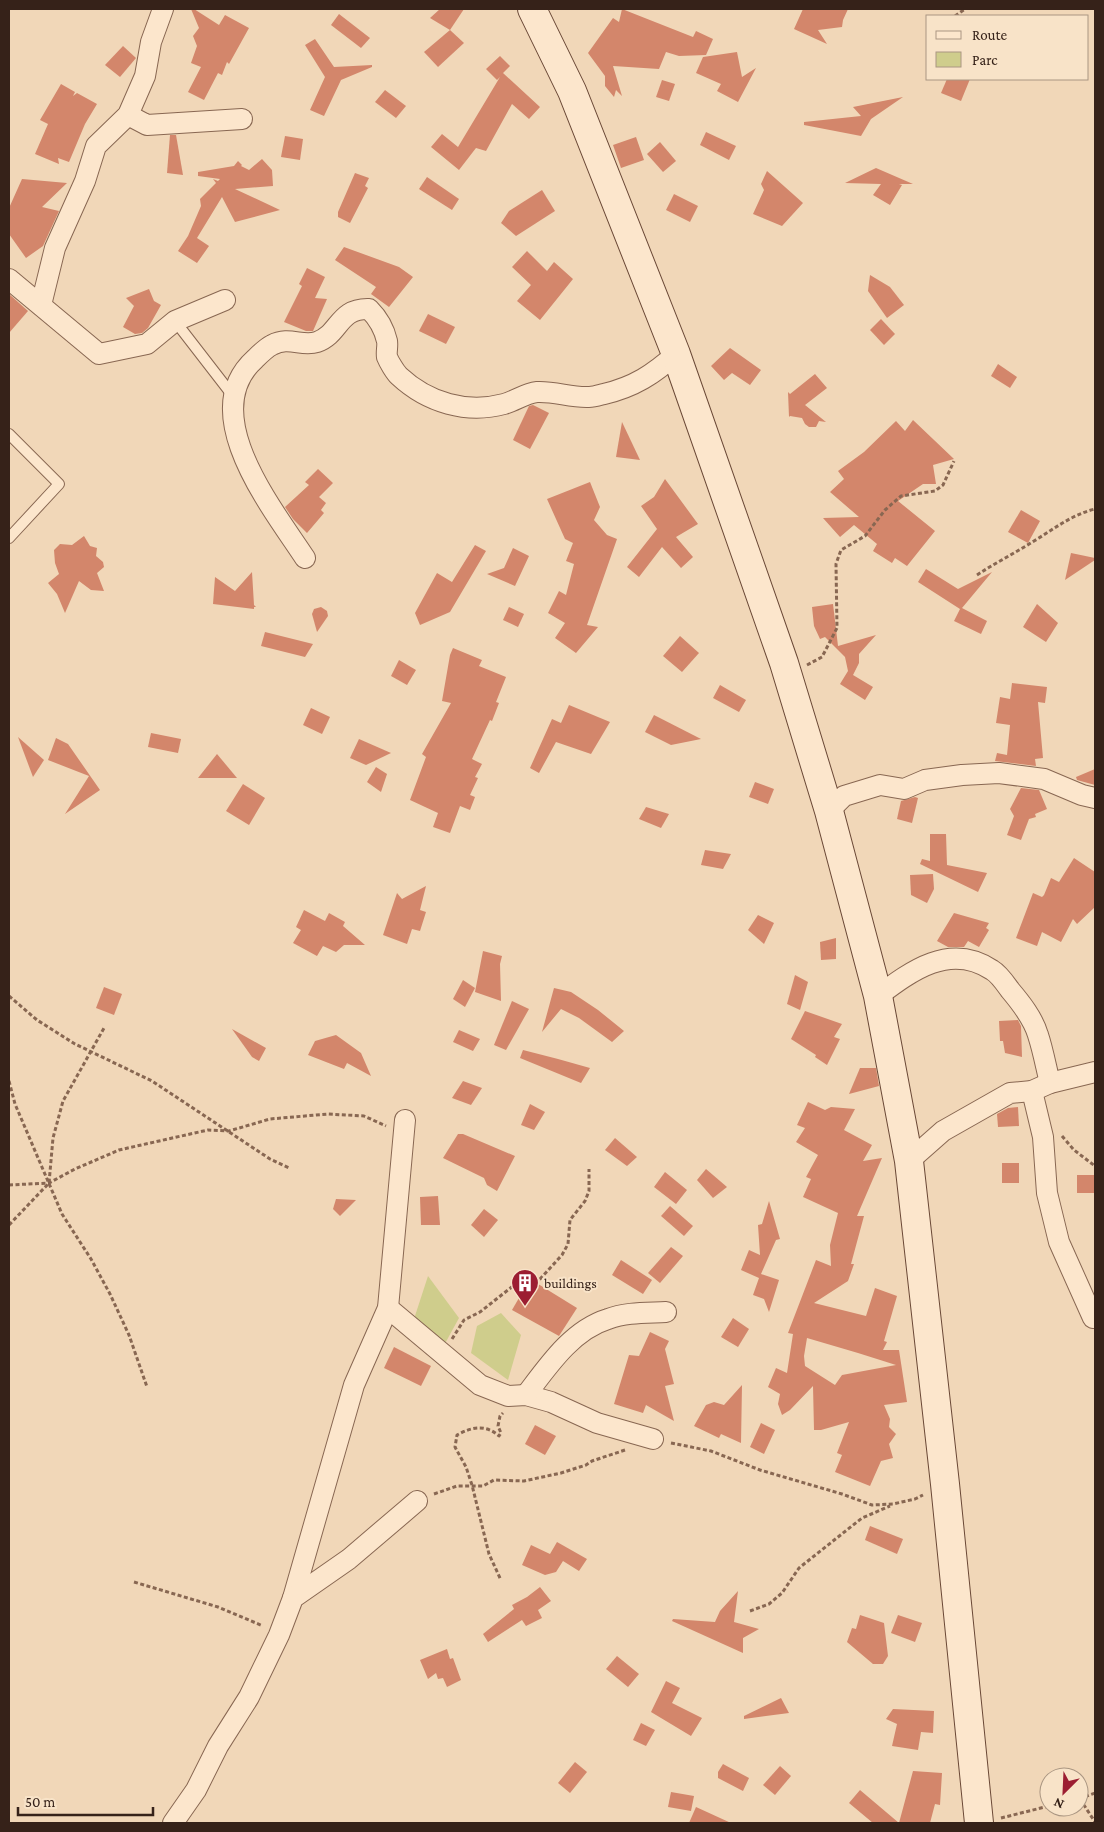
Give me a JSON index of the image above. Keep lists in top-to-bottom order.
{
  "places": {
    "building": ["buildings"]
  },
  "legend": ["Route", "Parc"],
  "scale_bar": "50 m",
  "north": "bottom left"
}
